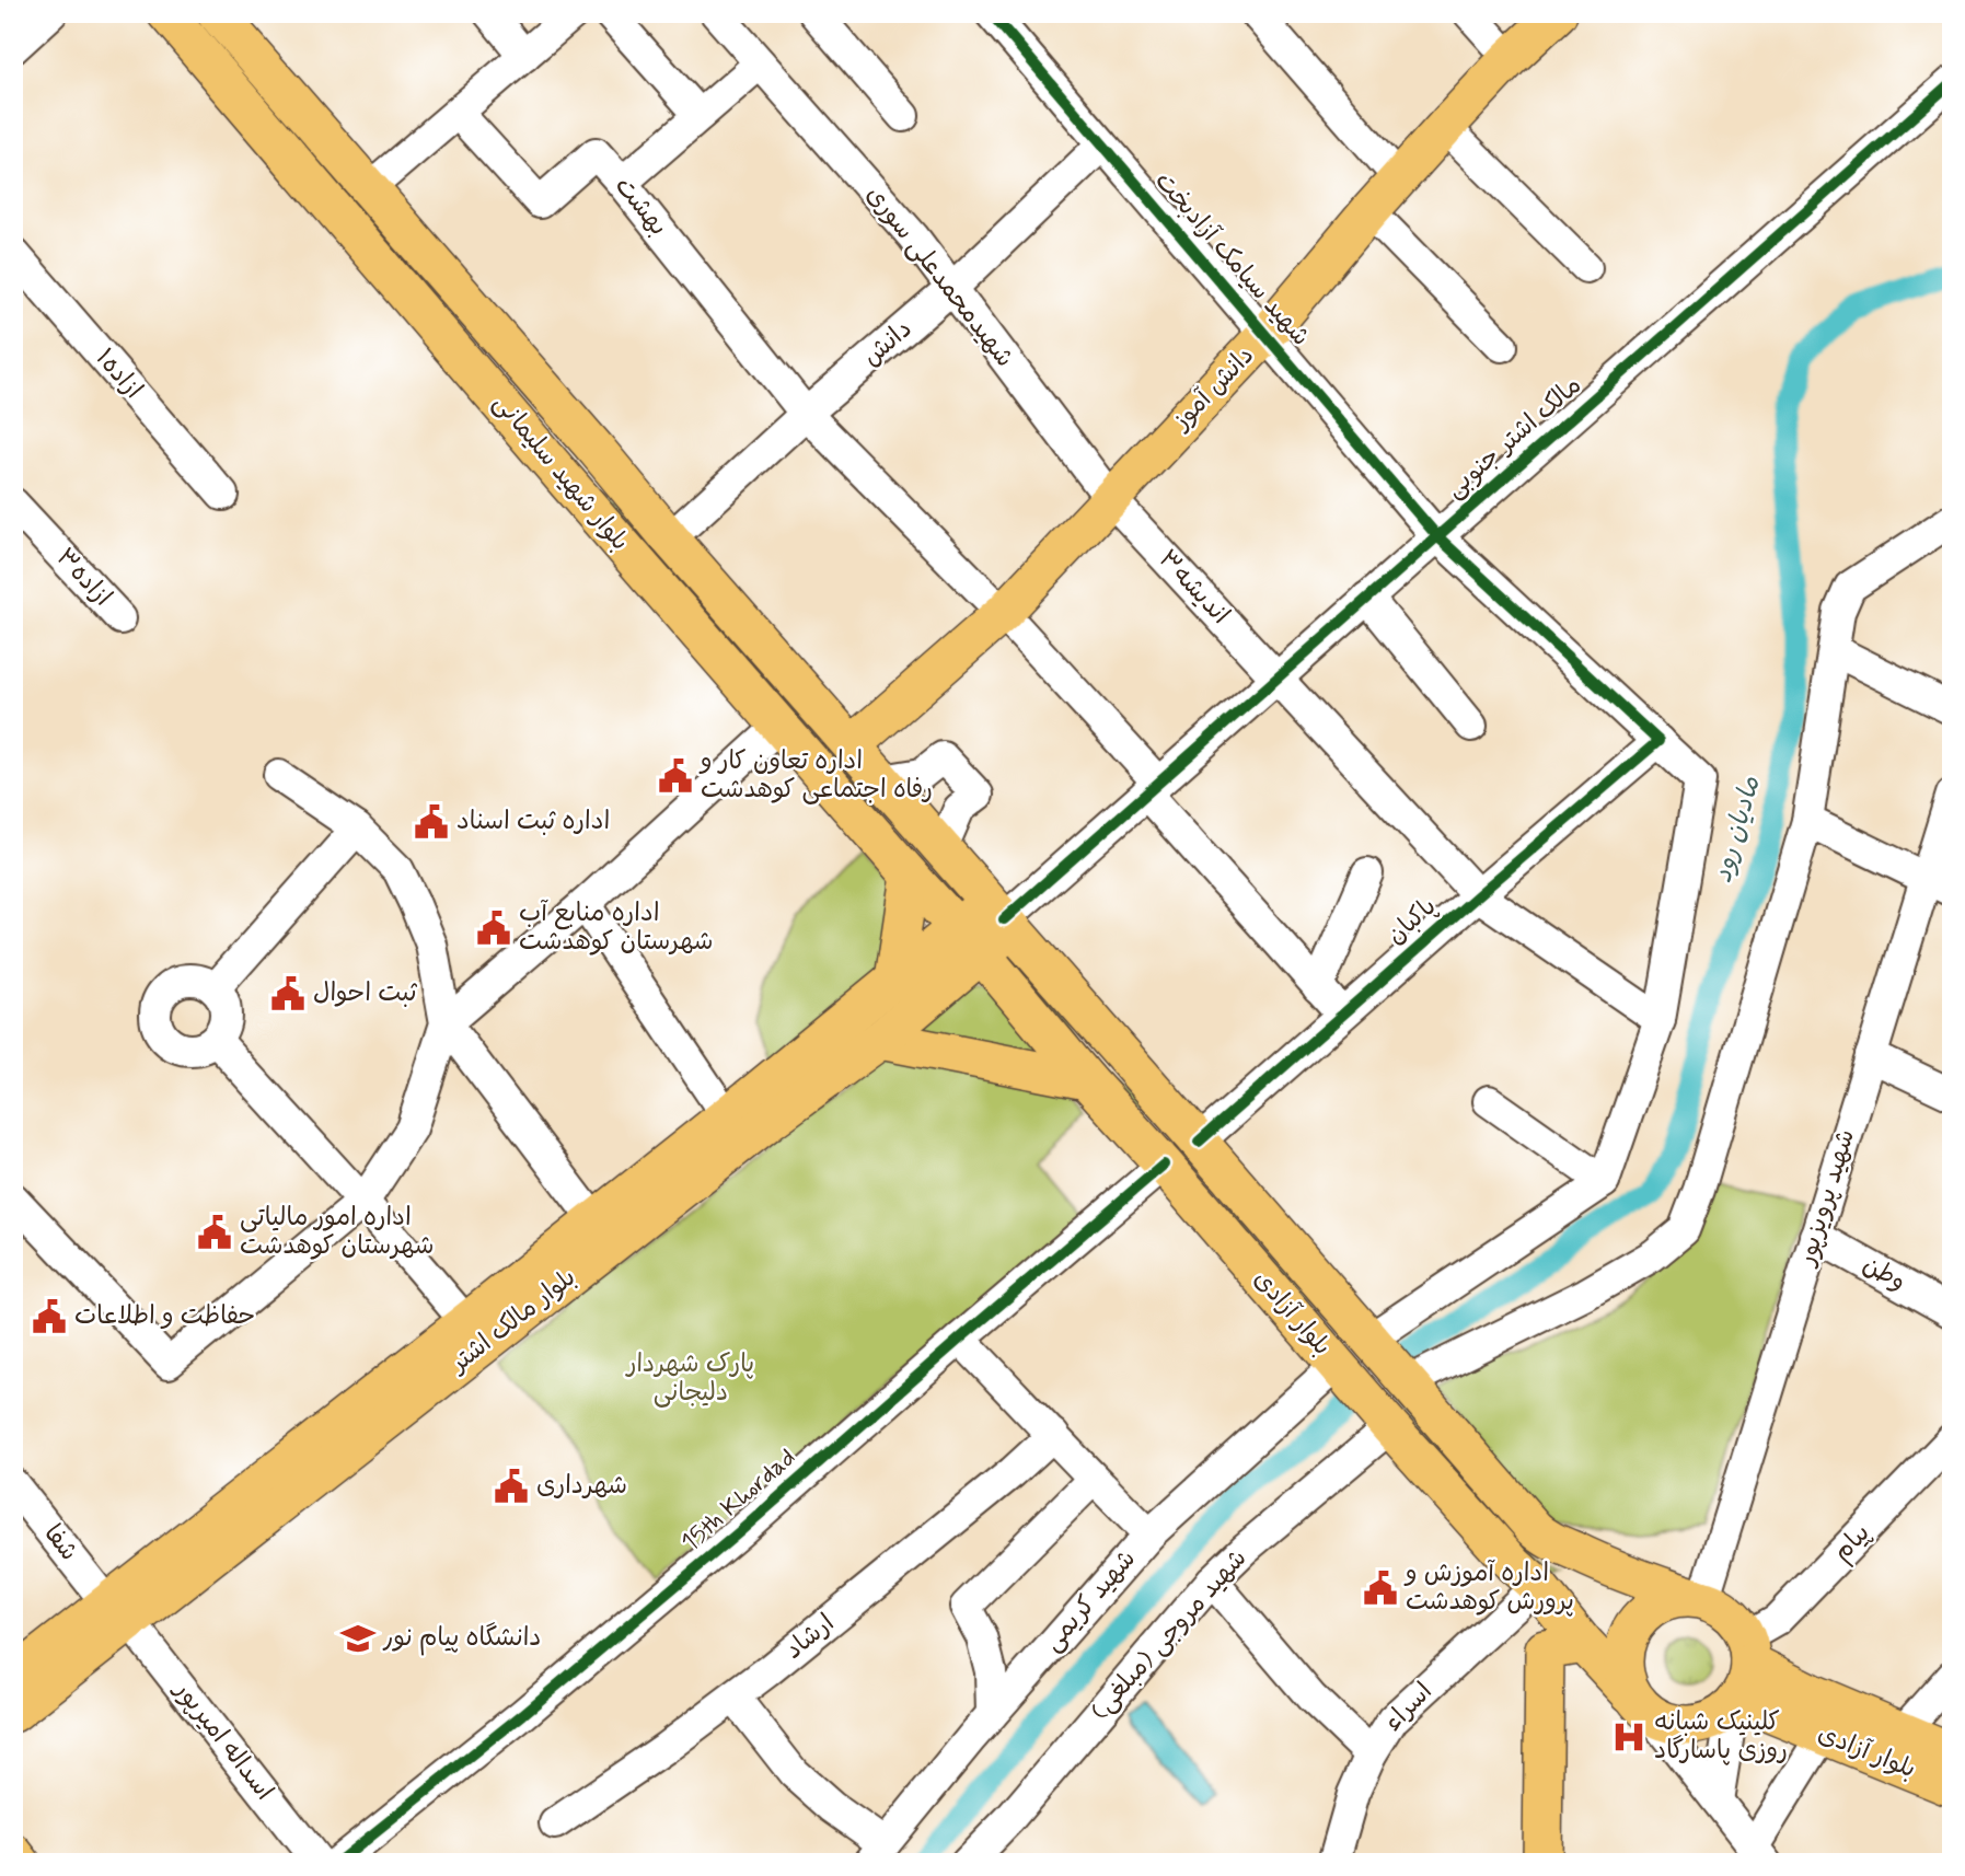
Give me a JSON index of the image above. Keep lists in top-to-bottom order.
{
  "streets": {
    "main road": [
      "دانش آموز",
      "بلوار شهید سلیمانی",
      "بلوار آزادی",
      "بلوار مالک اشتر"
    ],
    "street": [
      "بهشت",
      "شهید سیامک آزادبخت",
      "شهیدمحمدعلی سوری",
      "دانش",
      "ازاده۱",
      "مالک اشتر جنوبی",
      "ازاده۳",
      "اندیشه۳",
      "پاکبان",
      "شهید پرویزپور",
      "وطن",
      "15th Khordad",
      "شفا",
      "پیام",
      "شهید کریمی",
      "شهید مروجی (مبلغی)",
      "ارشاد",
      "اسراء",
      "اسداله امیرپور"
    ]
  },
  "crossings": [
    ["بهشت", "دانش"],
    ["بهشت", "دانش آموز"],
    ["بهشت", "مالک اشتر جنوبی"],
    ["بهشت", "پاکبان"],
    ["شهید سیامک آزادبخت", "دانش"],
    ["شهید سیامک آزادبخت", "دانش آموز"],
    ["شهید سیامک آزادبخت", "مالک اشتر جنوبی"],
    ["شهید سیامک آزادبخت", "اندیشه۳"],
    ["شهید سیامک آزادبخت", "پاکبان"],
    ["شهیدمحمدعلی سوری", "دانش"],
    ["شهیدمحمدعلی سوری", "دانش آموز"],
    ["شهیدمحمدعلی سوری", "اندیشه۳"],
    ["دانش", "بلوار شهید سلیمانی"],
    ["دانش آموز", "بلوار شهید سلیمانی"],
    ["دانش آموز", "اندیشه۳"],
    ["مالک اشتر جنوبی", "بلوار شهید سلیمانی"],
    ["مالک اشتر جنوبی", "اندیشه۳"],
    ["مالک اشتر جنوبی", "بلوار آزادی"],
    ["مالک اشتر جنوبی", "بلوار مالک اشتر"],
    ["بلوار شهید سلیمانی", "بلوار آزادی"],
    ["بلوار شهید سلیمانی", "بلوار مالک اشتر"],
    ["اندیشه۳", "پاکبان"],
    ["پاکبان", "بلوار آزادی"],
    ["شهید پرویزپور", "وطن"],
    ["شهید پرویزپور", "بلوار آزادی"],
    ["شهید پرویزپور", "پیام"],
    ["بلوار آزادی", "بلوار مالک اشتر"],
    ["بلوار آزادی", "15th Khordad"],
    ["بلوار آزادی", "پیام"],
    ["بلوار آزادی", "شهید کریمی"],
    ["بلوار آزادی", "شهید مروجی (مبلغی)"],
    ["بلوار آزادی", "اسراء"],
    ["بلوار مالک اشتر", "شفا"],
    ["بلوار مالک اشتر", "اسداله امیرپور"],
    ["15th Khordad", "اسداله امیرپور"],
    ["شفا", "اسداله امیرپور"]
  ],
  "water": ["مادیان رود"],
  "parks": ["پارک شهردار دلیجانی"],
  "places": {
    "public building": [
      "اداره تعاون کار و رفاه اجتماعی کوهدشت",
      "اداره ثبت اسناد",
      "اداره منابع آب شهرستان کوهدشت",
      "ثبت احوال",
      "اداره امور مالیاتی شهرستان کوهدشت",
      "حفاظت و اطلاعات",
      "شهرداری",
      "اداره آموزش و پرورش کوهدشت"
    ],
    "school or university": ["دانشگاه پیام نور"],
    "hospital": ["کلینیک شبانه روزی پاسارگاد"]
  }
}
